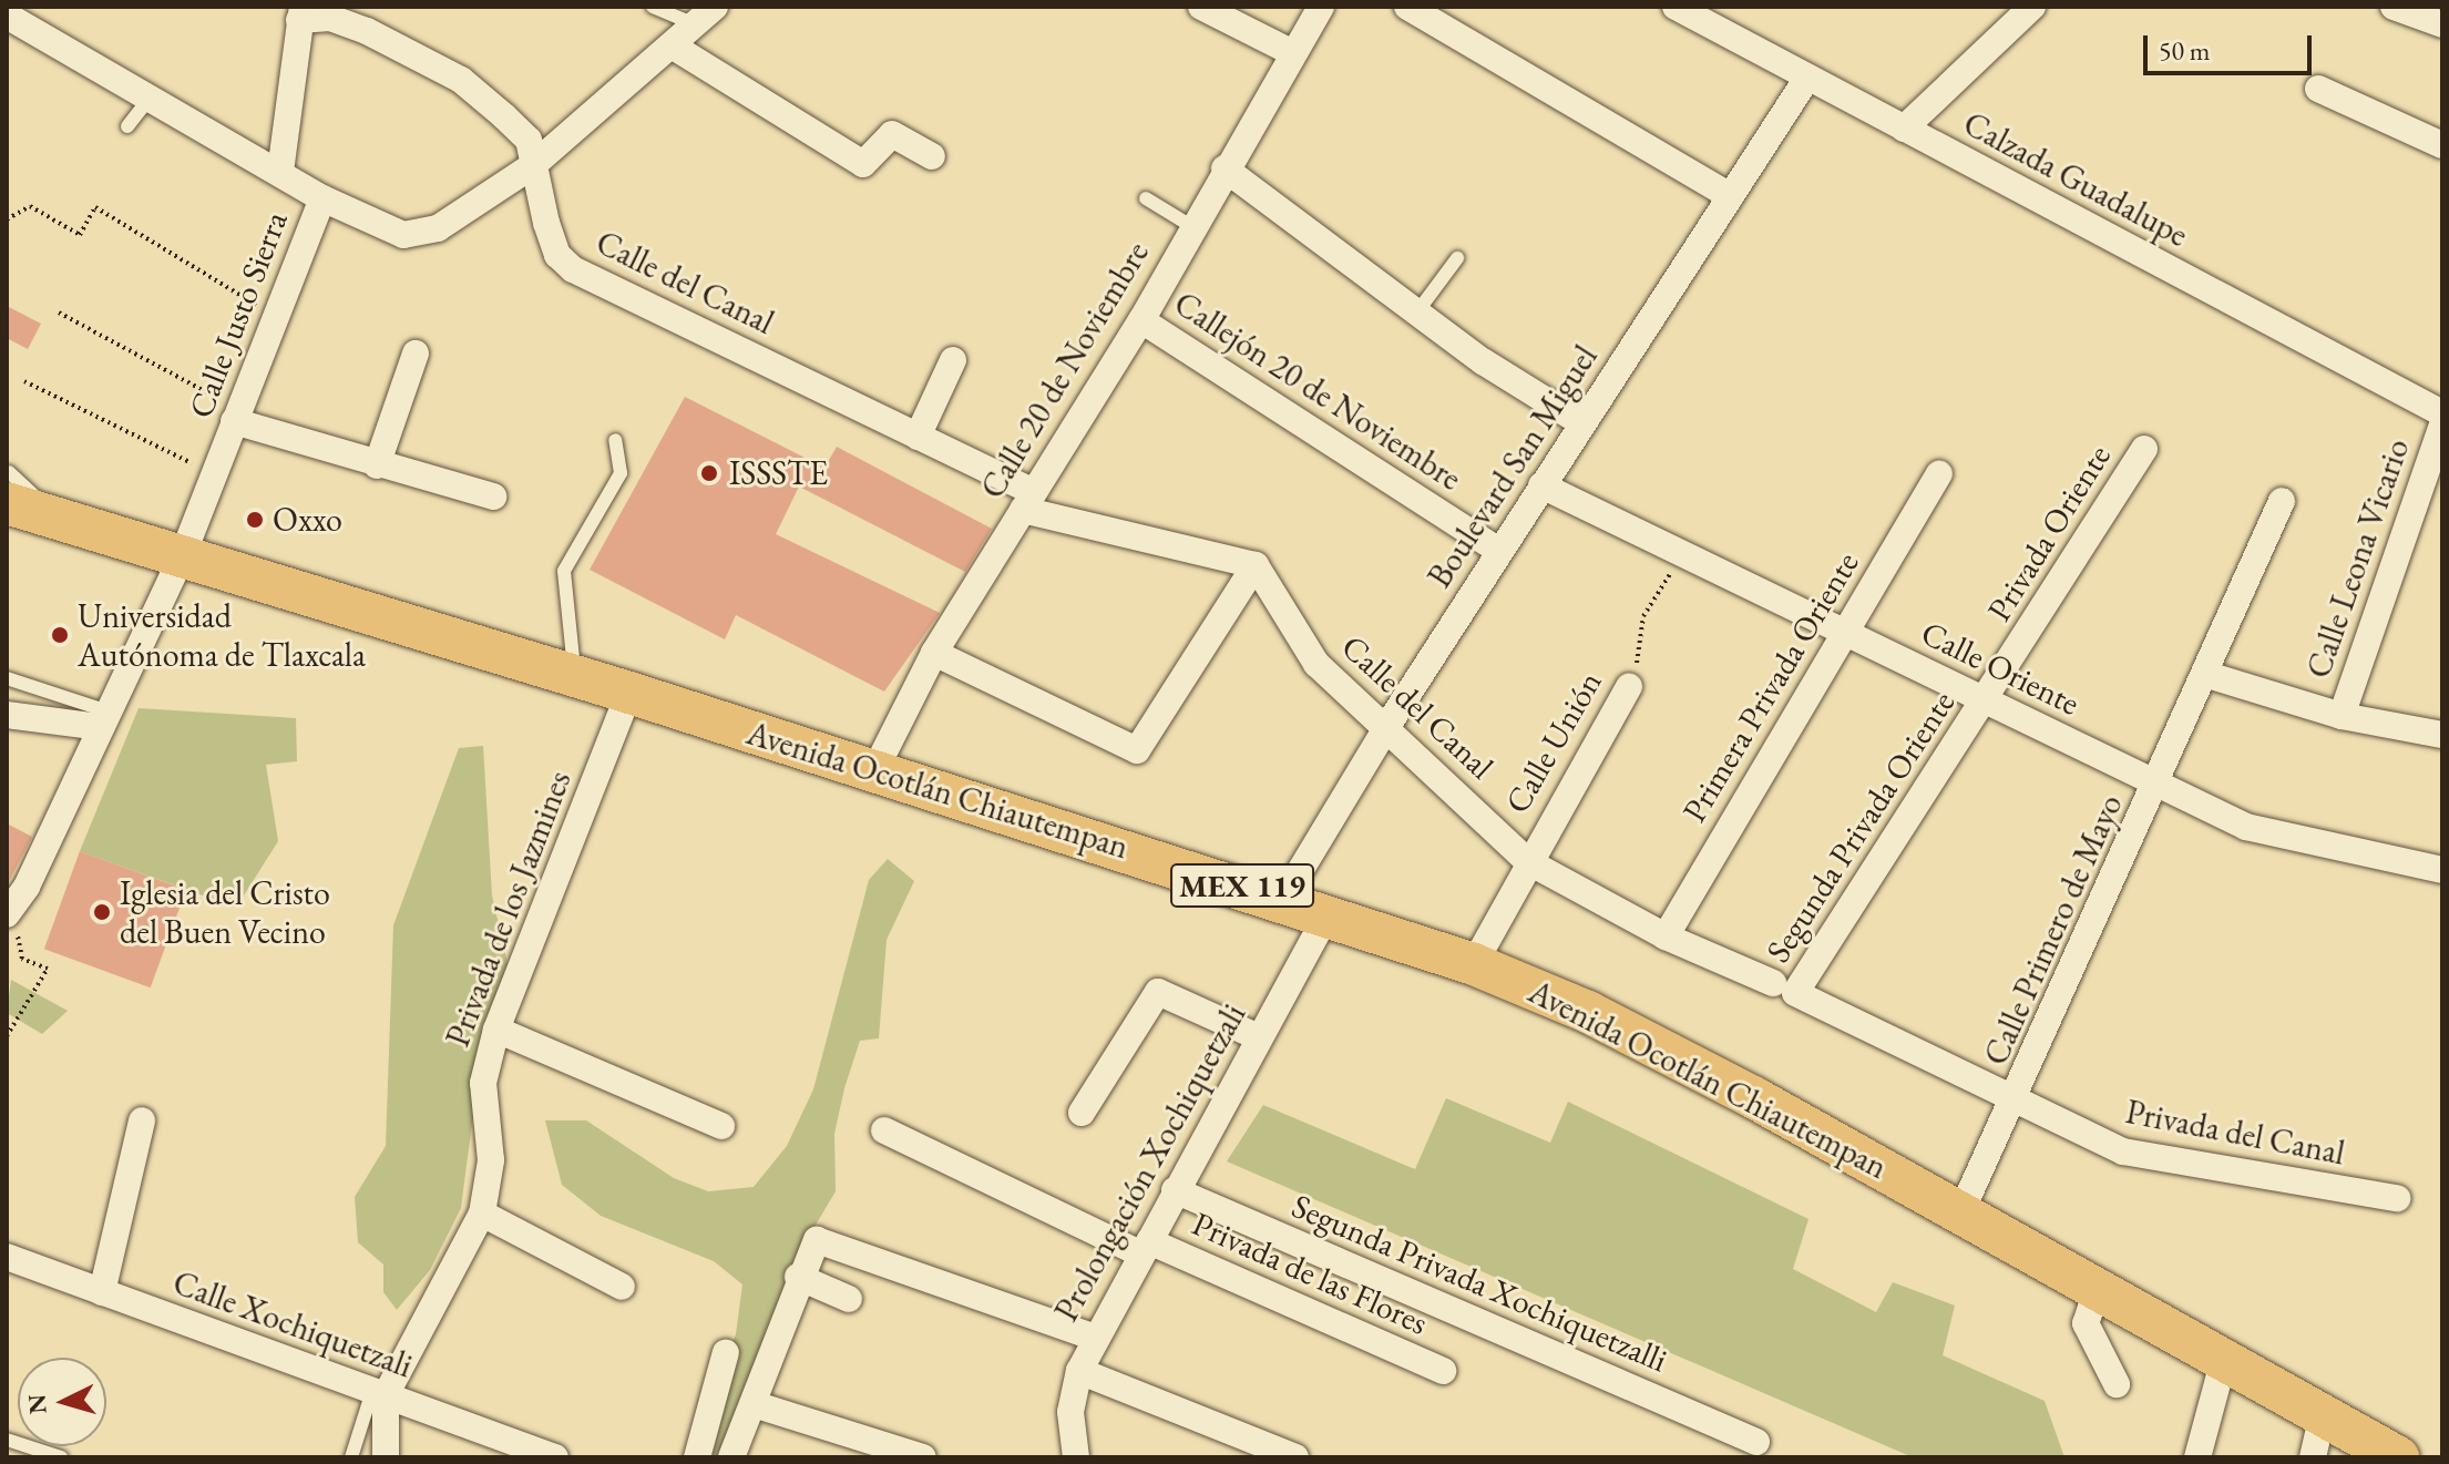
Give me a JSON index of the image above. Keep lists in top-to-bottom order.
{
  "streets": {
    "main road": ["Avenida Ocotlán Chiautempan", "MEX 119"],
    "street": [
      "Calzada Guadalupe",
      "Calle del Canal",
      "Calle Justo Sierra",
      "Calle 20 de Noviembre",
      "Callejón 20 de Noviembre",
      "Boulevard San Miguel",
      "Privada Oriente",
      "Calle Leona Vicario",
      "Calle Oriente",
      "Primera Privada Oriente",
      "Calle Unión",
      "Segunda Privada Oriente",
      "Privada de los Jazmines",
      "Calle Primero de Mayo",
      "Privada del Canal",
      "Prolongación Xochiquetzali",
      "Privada de las Flores",
      "Segunda Privada Xochiquetzalli",
      "Calle Xochiquetzali"
    ]
  },
  "crossings": [
    ["Calzada Guadalupe", "Boulevard San Miguel"],
    ["Calle del Canal", "Calle Justo Sierra"],
    ["Calle del Canal", "Calle 20 de Noviembre"],
    ["Calle del Canal", "Boulevard San Miguel"],
    ["Calle del Canal", "Primera Privada Oriente"],
    ["Calle del Canal", "Calle Unión"],
    ["Calle del Canal", "Segunda Privada Oriente"],
    ["Calle del Canal", "Calle Primero de Mayo"],
    ["Calle del Canal", "Privada del Canal"],
    ["Calle Justo Sierra", "Avenida Ocotlán Chiautempan"],
    ["Calle 20 de Noviembre", "Callejón 20 de Noviembre"],
    ["Calle 20 de Noviembre", "Avenida Ocotlán Chiautempan"],
    ["Callejón 20 de Noviembre", "Boulevard San Miguel"],
    ["Boulevard San Miguel", "Calle Oriente"],
    ["Boulevard San Miguel", "Avenida Ocotlán Chiautempan"],
    ["Privada Oriente", "Calle Oriente"],
    ["Privada Oriente", "Segunda Privada Oriente"],
    ["Calle Leona Vicario", "Calle Primero de Mayo"],
    ["Calle Oriente", "Primera Privada Oriente"],
    ["Calle Oriente", "Calle Unión"],
    ["Calle Oriente", "Segunda Privada Oriente"],
    ["Calle Oriente", "Calle Primero de Mayo"],
    ["Calle Unión", "Avenida Ocotlán Chiautempan"],
    ["Avenida Ocotlán Chiautempan", "Privada de los Jazmines"],
    ["Avenida Ocotlán Chiautempan", "Calle Primero de Mayo"],
    ["Avenida Ocotlán Chiautempan", "Prolongación Xochiquetzali"],
    ["Privada de los Jazmines", "Calle Xochiquetzali"],
    ["Calle Primero de Mayo", "Privada del Canal"],
    ["Prolongación Xochiquetzali", "Privada de las Flores"],
    ["Prolongación Xochiquetzali", "Segunda Privada Xochiquetzalli"]
  ],
  "places": [
    "ISSSTE",
    "Oxxo",
    "Universidad Autónoma de Tlaxcala",
    "Iglesia del Cristo del Buen Vecino"
  ],
  "scale_bar": "50 m",
  "north": "left"
}
